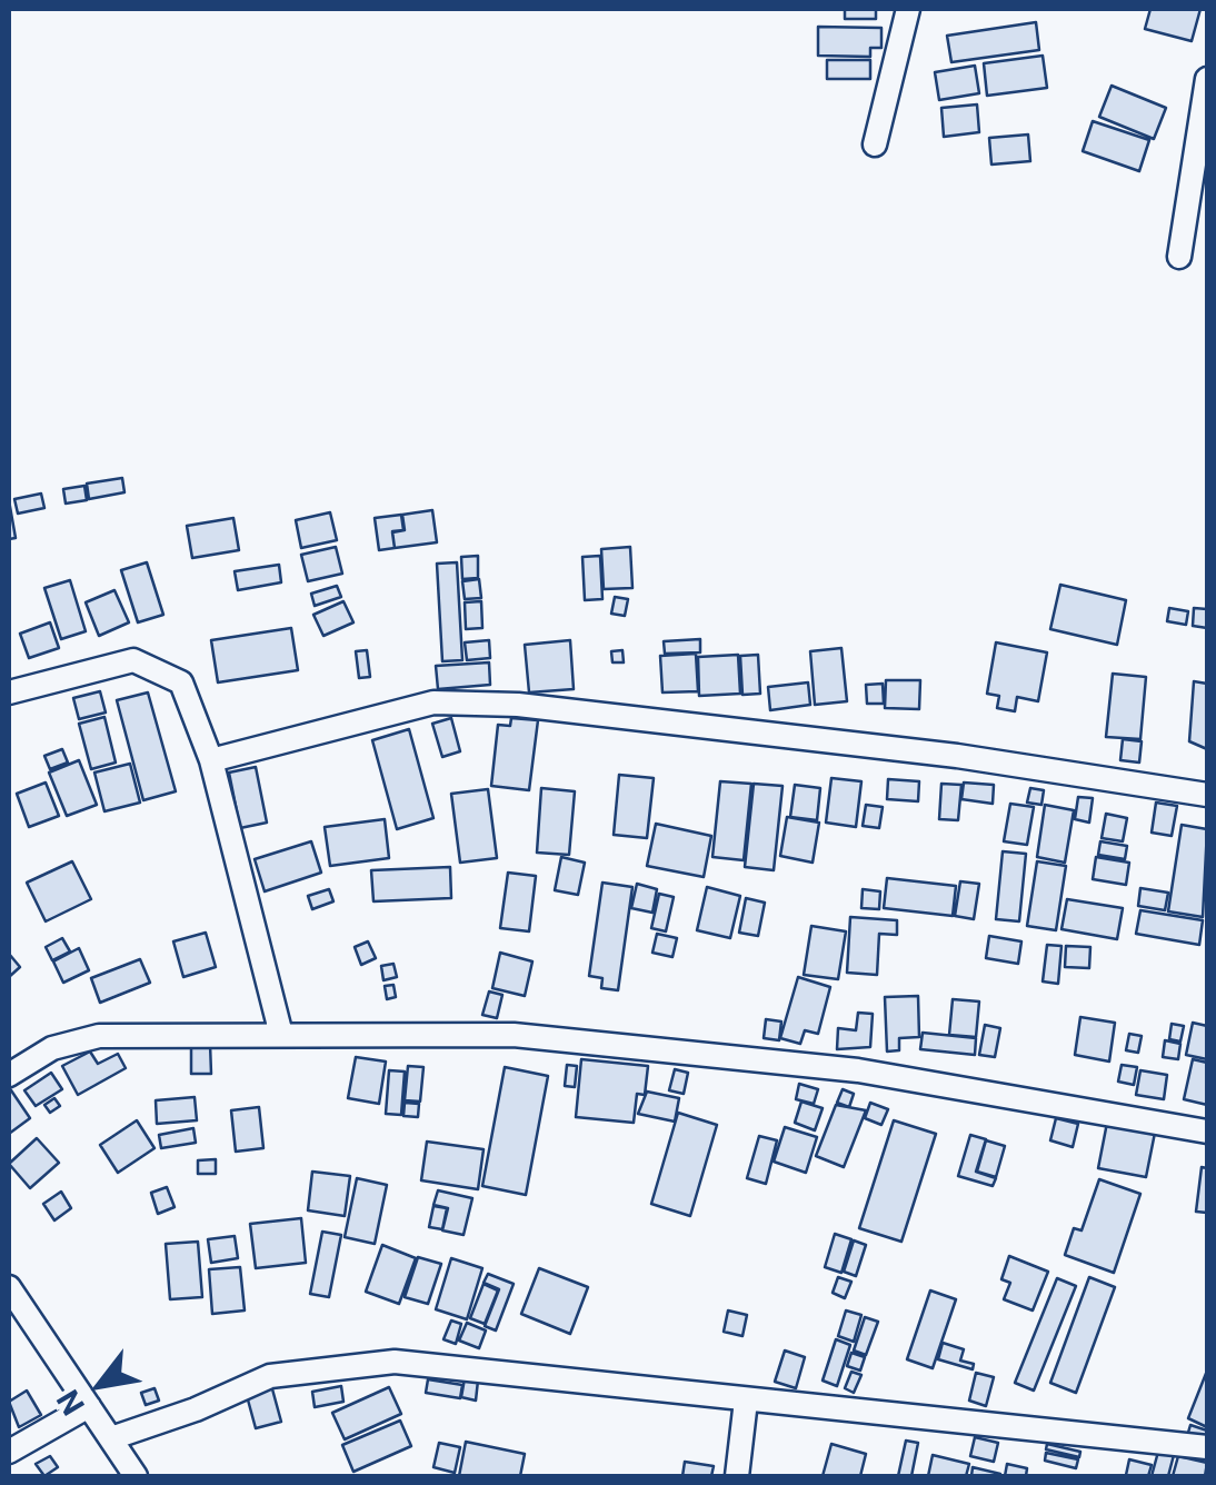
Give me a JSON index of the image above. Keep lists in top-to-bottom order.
{
  "north": "bottom left"
}
